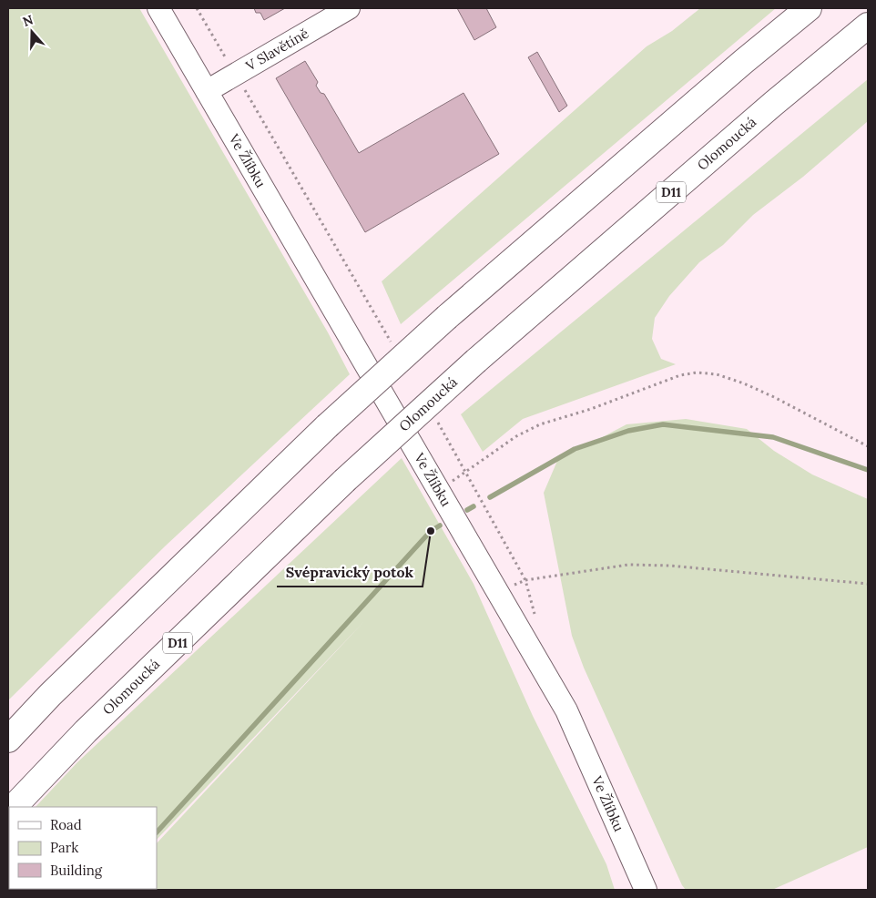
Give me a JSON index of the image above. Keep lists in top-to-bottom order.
{
  "streets": {
    "highway": ["Olomoucká", "D11"],
    "street": ["V Slavětíně", "Ve Žlíbku"]
  },
  "crossings": [
    ["V Slavětíně", "Ve Žlíbku"]
  ],
  "places": ["Svépravický potok"],
  "legend": ["Road", "Park", "Building"],
  "north": "top"
}
